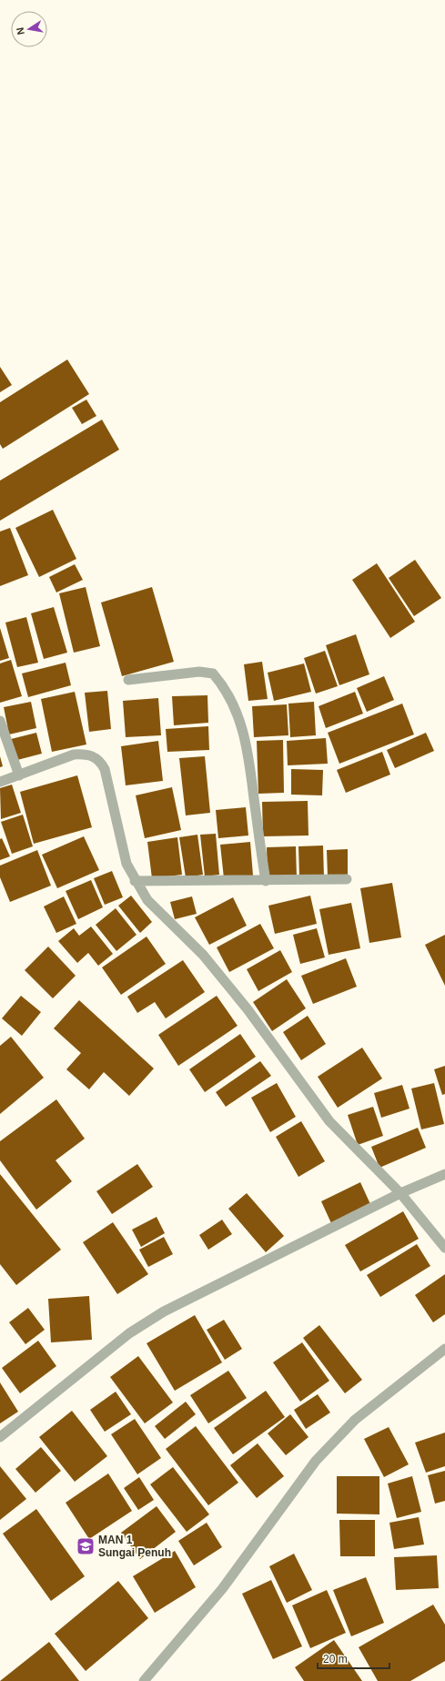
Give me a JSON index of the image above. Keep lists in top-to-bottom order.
{
  "places": {
    "school or university": ["MAN 1 Sungai Penuh"]
  },
  "scale_bar": "20 m",
  "north": "left"
}
